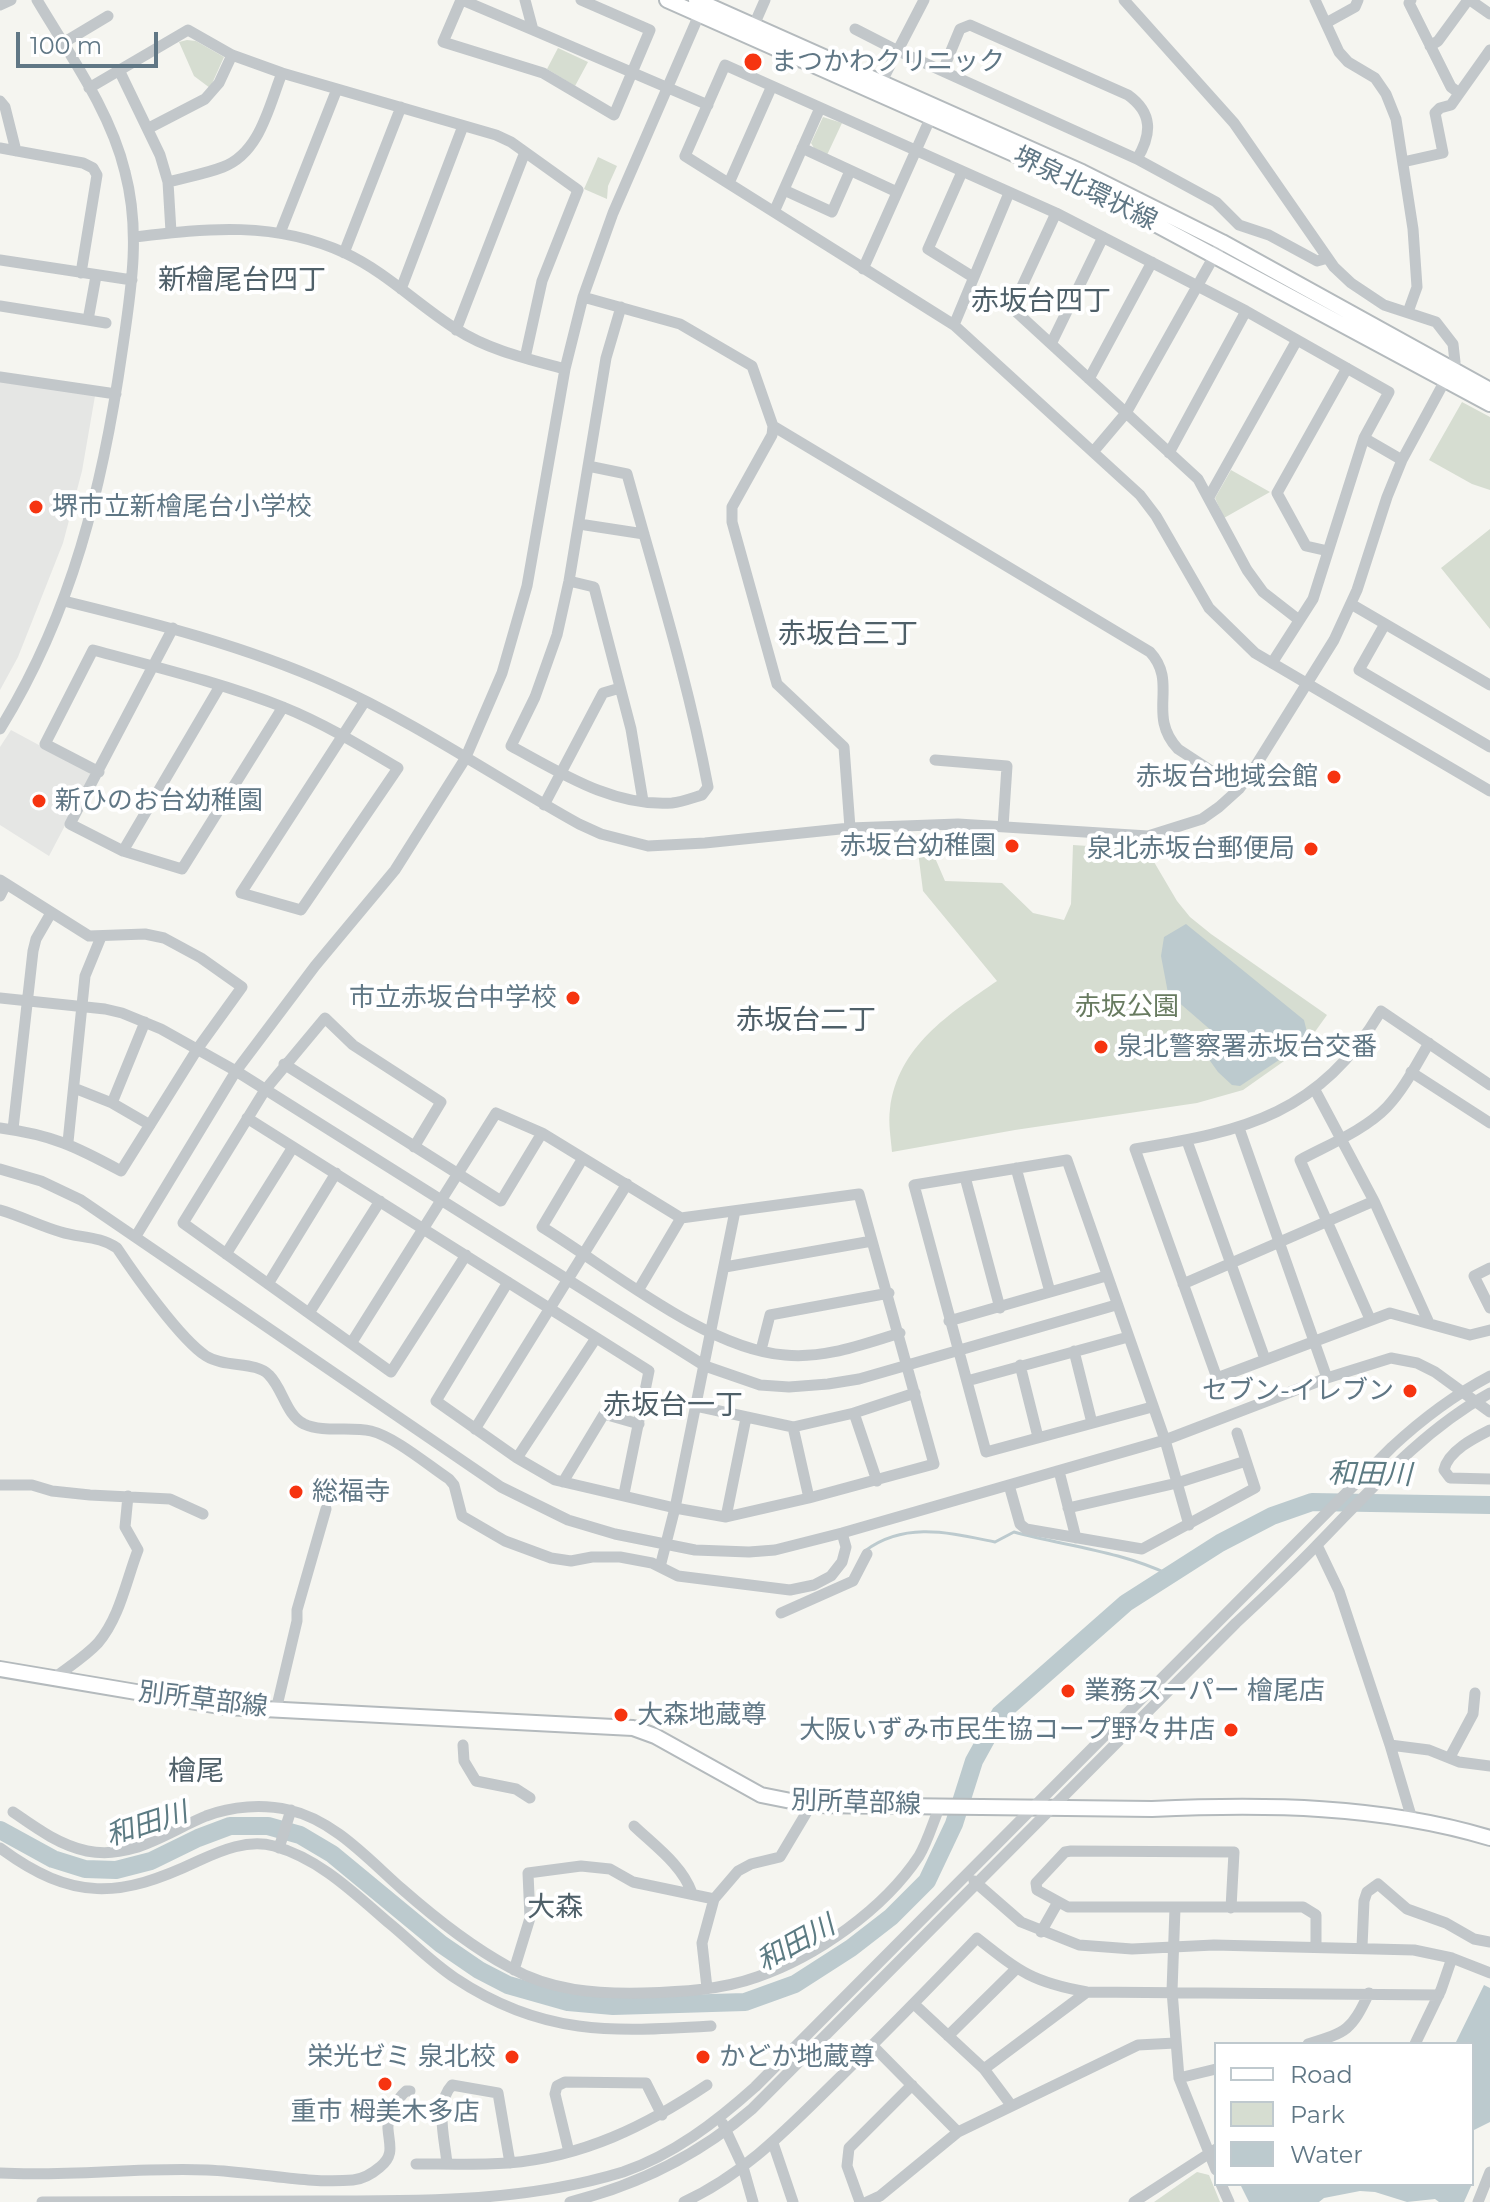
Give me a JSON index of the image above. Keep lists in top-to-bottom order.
{
  "streets": {
    "main road": ["堺泉北環状線", "別所草部線"]
  },
  "districts": [
    "新檜尾台四丁",
    "赤坂台四丁",
    "赤坂台三丁",
    "赤坂台二丁",
    "赤坂台一丁",
    "檜尾",
    "大森"
  ],
  "water": ["和田川"],
  "parks": ["赤坂公園"],
  "places": [
    "まつかわクリニック",
    "堺市立新檜尾台小学校",
    "赤坂台地域会館",
    "新ひのお台幼稚園",
    "赤坂台幼稚園",
    "泉北赤坂台郵便局",
    "市立赤坂台中学校",
    "泉北警察署赤坂台交番",
    "セブン-イレブン",
    "総福寺",
    "業務スーパー 檜尾店",
    "大森地蔵尊",
    "大阪いずみ市民生協コープ野々井店",
    "栄光ゼミ 泉北校",
    "かどか地蔵尊",
    "重市 栂美木多店"
  ],
  "legend": ["Road", "Park", "Water"],
  "scale_bar": "100 m"
}
